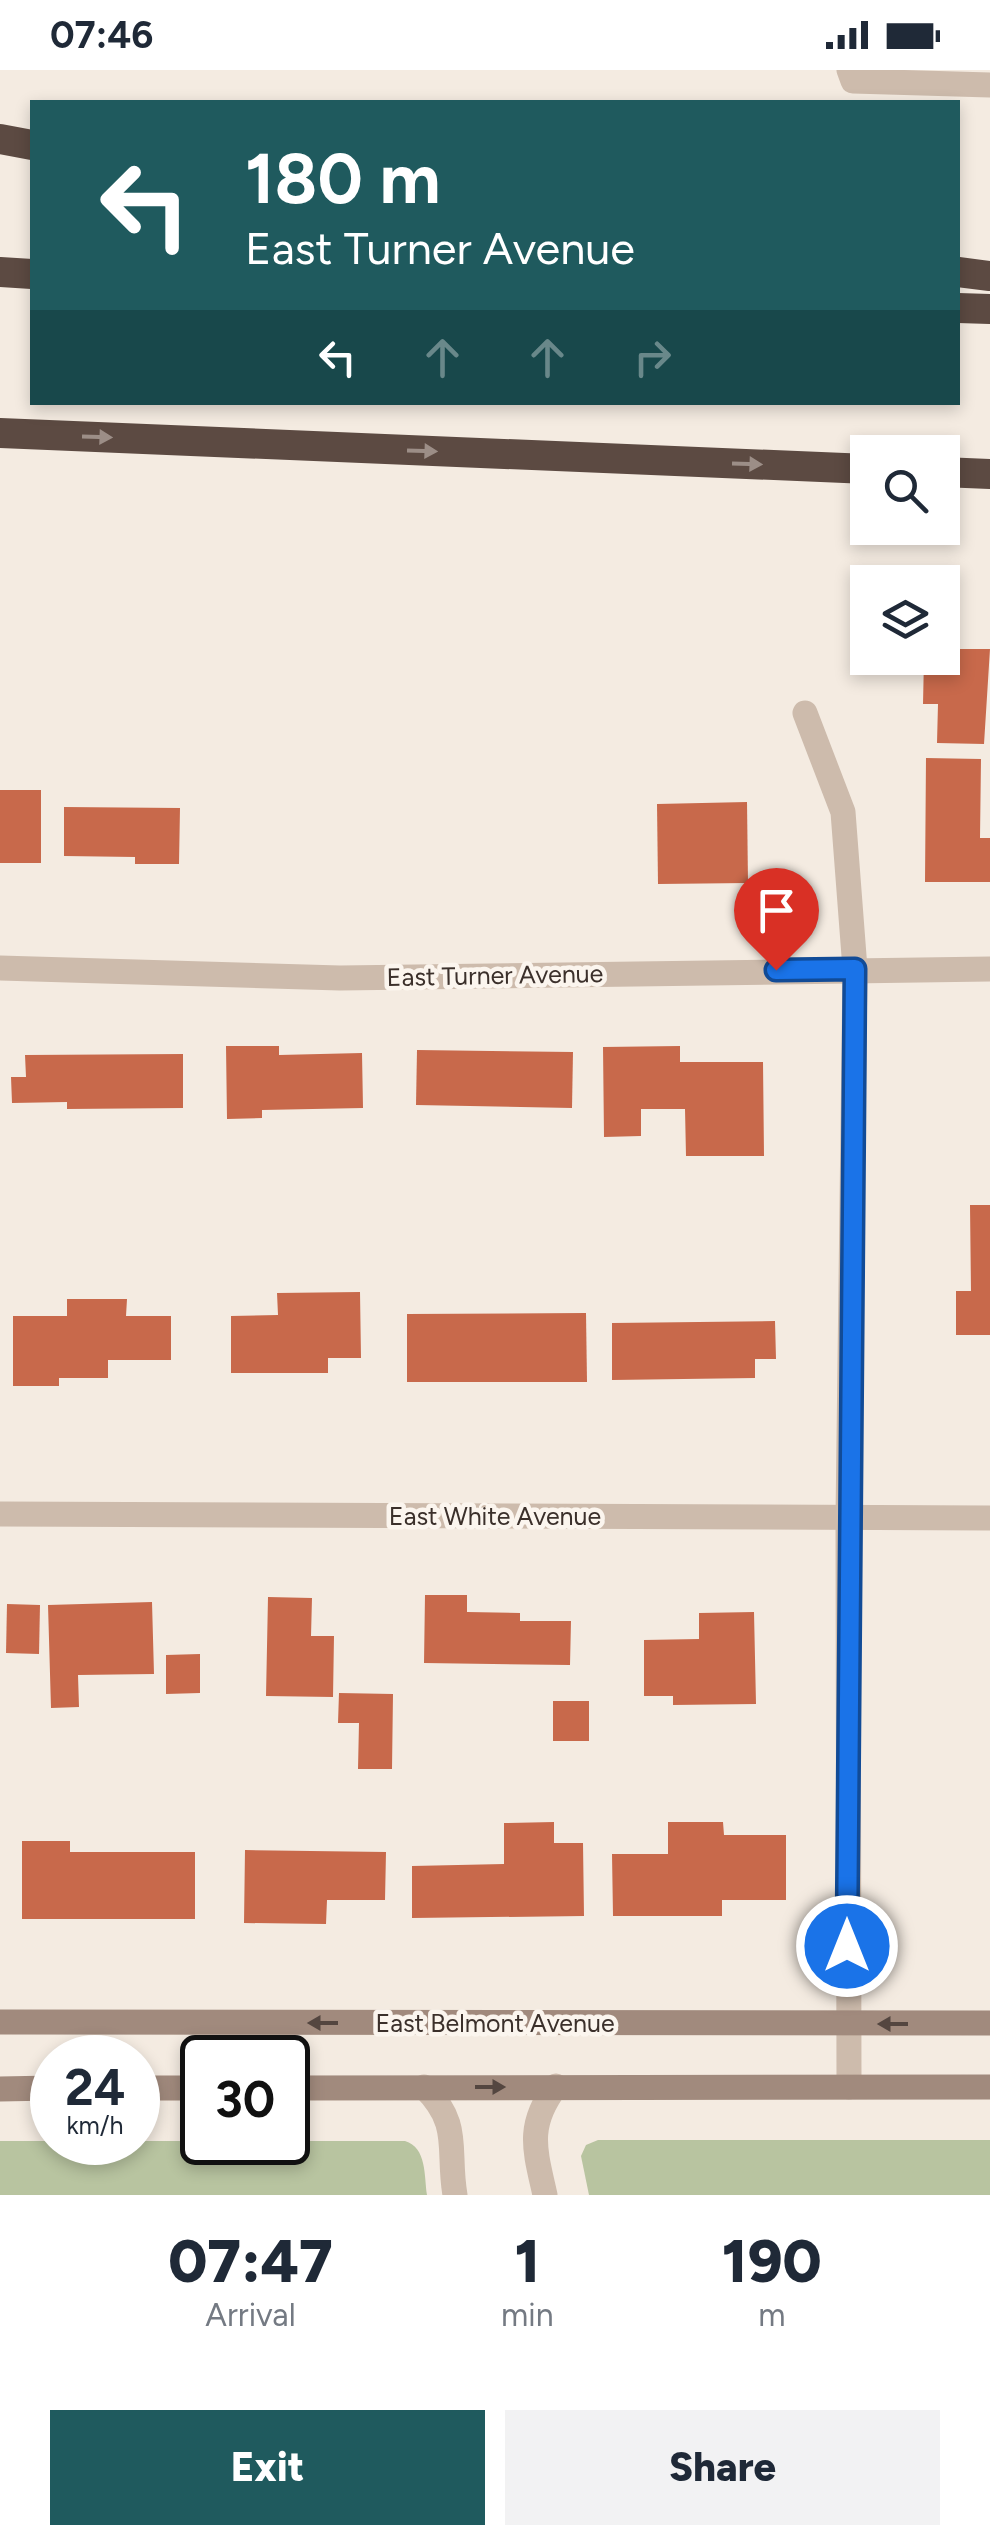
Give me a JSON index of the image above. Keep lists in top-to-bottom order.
{
  "streets": {
    "main road": ["East Belmont Avenue"],
    "street": ["East Turner Avenue", "East White Avenue"]
  },
  "page": {
    "status": "07:46",
    "turn": ["180 m", "East Turner Avenue"],
    "speed": "24 km/h",
    "limit": "30",
    "eta": [
      "07:47",
      "Arrival",
      "1",
      "min",
      "190",
      "m"
    ],
    "buttons": ["Exit", "Share"]
  }
}
